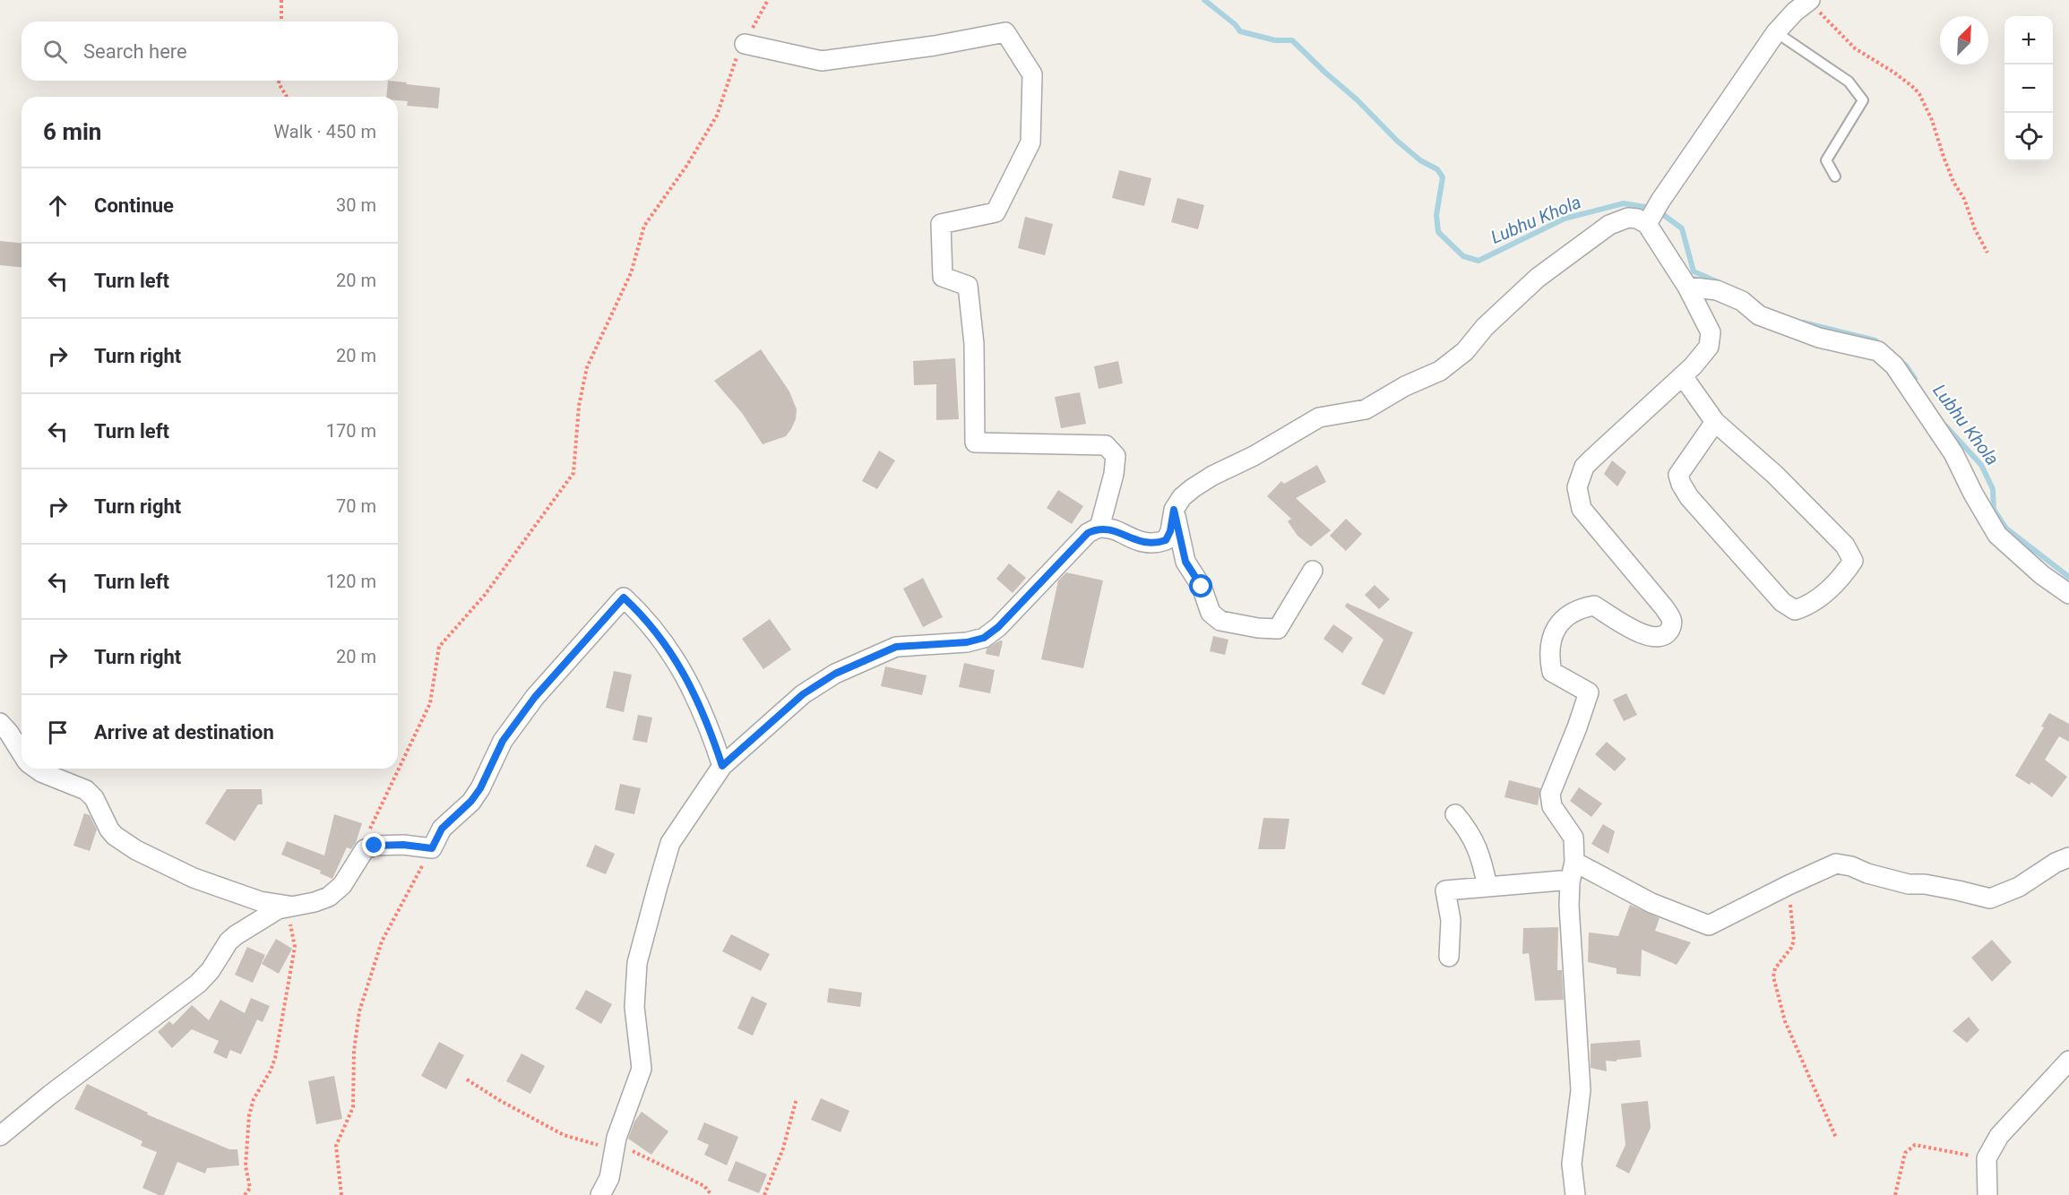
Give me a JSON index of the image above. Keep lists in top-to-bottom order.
{
  "water": ["Lubhu Khola"],
  "north": "top right",
  "page": {
    "map_buttons": ["+", "−"],
    "search": "Search here",
    "heading": ["6 min", "Walk · 450 m"],
    "list": [
      ["Continue", "30 m"],
      ["Turn left", "20 m"],
      ["Turn right", "20 m"],
      ["Turn left", "170 m"],
      ["Turn right", "70 m"],
      ["Turn left", "120 m"],
      ["Turn right", "20 m"],
      "Arrive at destination"
    ]
  }
}
